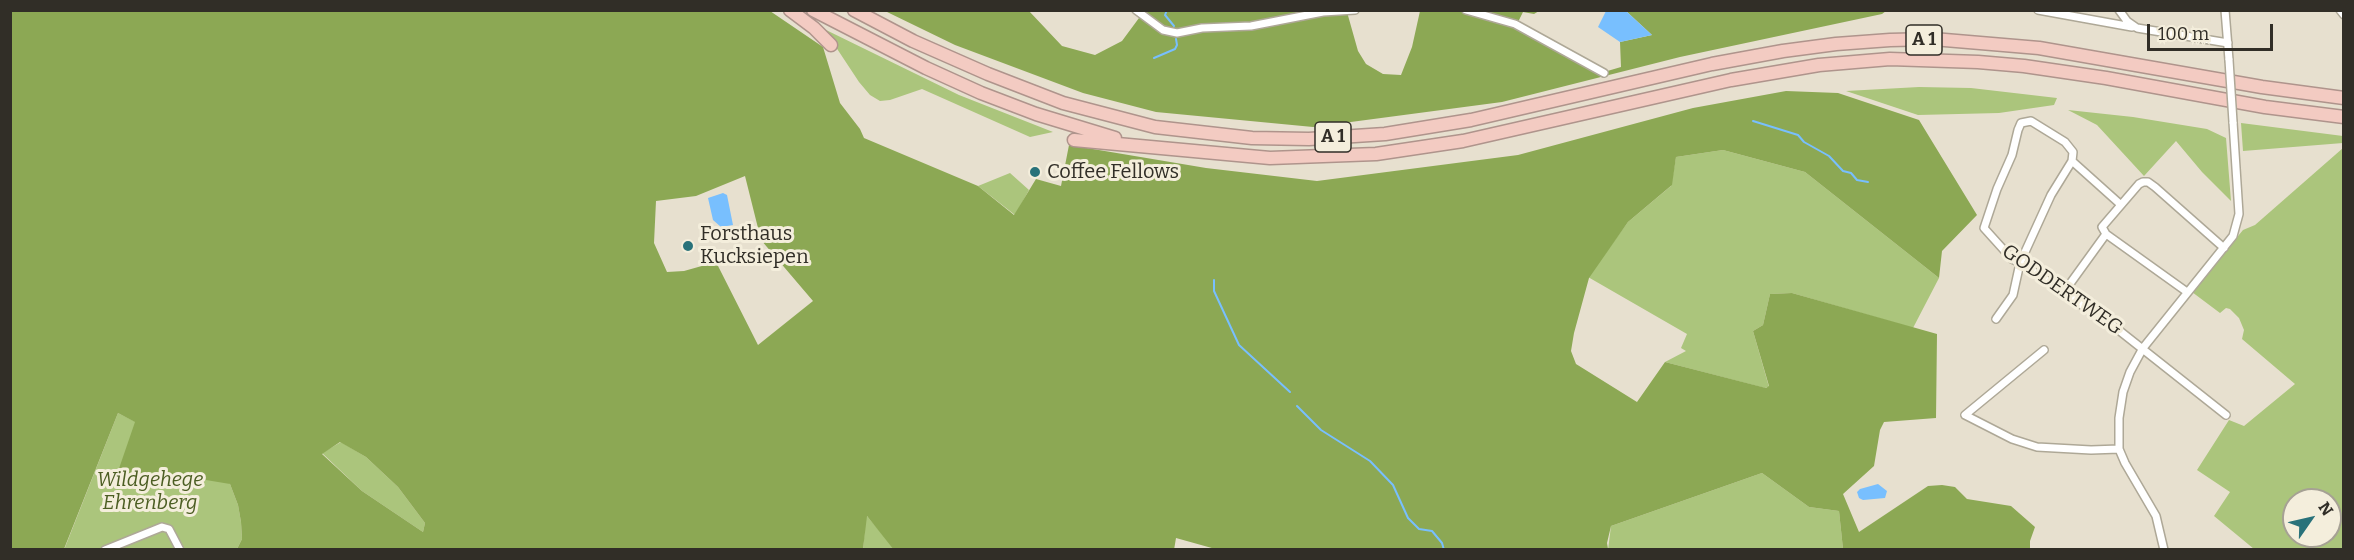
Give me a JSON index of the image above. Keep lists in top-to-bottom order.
{
  "streets": {
    "highway": ["A 1"],
    "street": ["GODDERTWEG"]
  },
  "parks": ["Wildgehege Ehrenberg"],
  "places": ["Coffee Fellows", "Forsthaus Kucksiepen"],
  "scale_bar": "100 m",
  "north": "top right"
}
